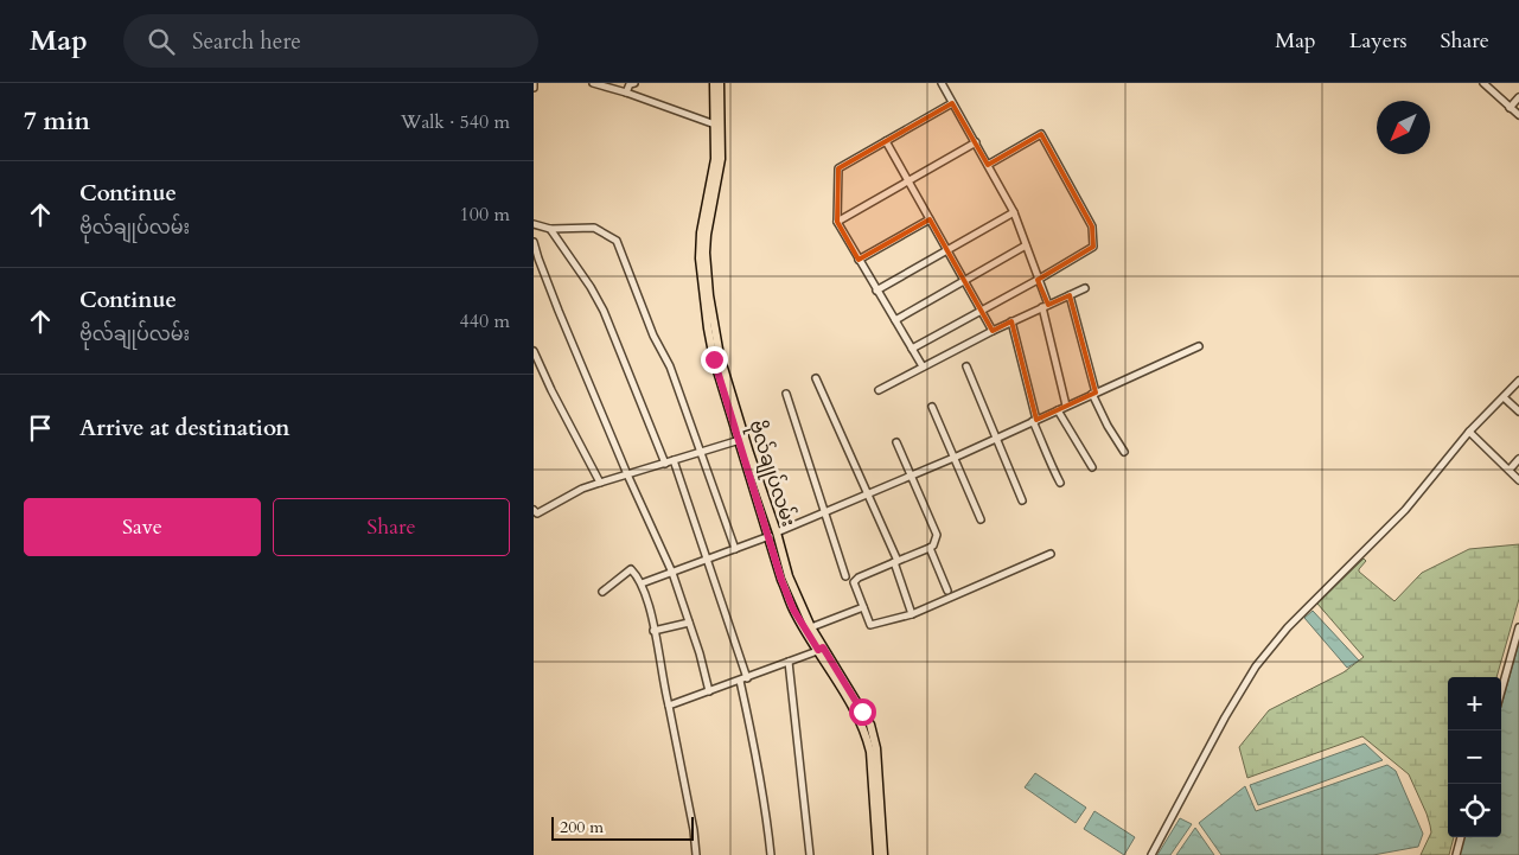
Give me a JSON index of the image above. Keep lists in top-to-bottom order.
{
  "streets": {
    "main road": ["ဗိုလ်ချုပ်လမ်း"]
  },
  "scale_bar": "200 m",
  "north": "bottom left",
  "page": {
    "header": "Map",
    "search": "Search here",
    "nav": ["Map", "Layers", "Share"],
    "heading": ["7 min", "Walk · 540 m"],
    "list": [
      ["Continue", "ဗိုလ်ချုပ်လမ်း", "100 m"],
      ["Continue", "ဗိုလ်ချုပ်လမ်း", "440 m"],
      "Arrive at destination"
    ],
    "buttons": ["Save", "Share"],
    "map_buttons": ["+", "−"],
    "scale": "200 m"
  }
}
